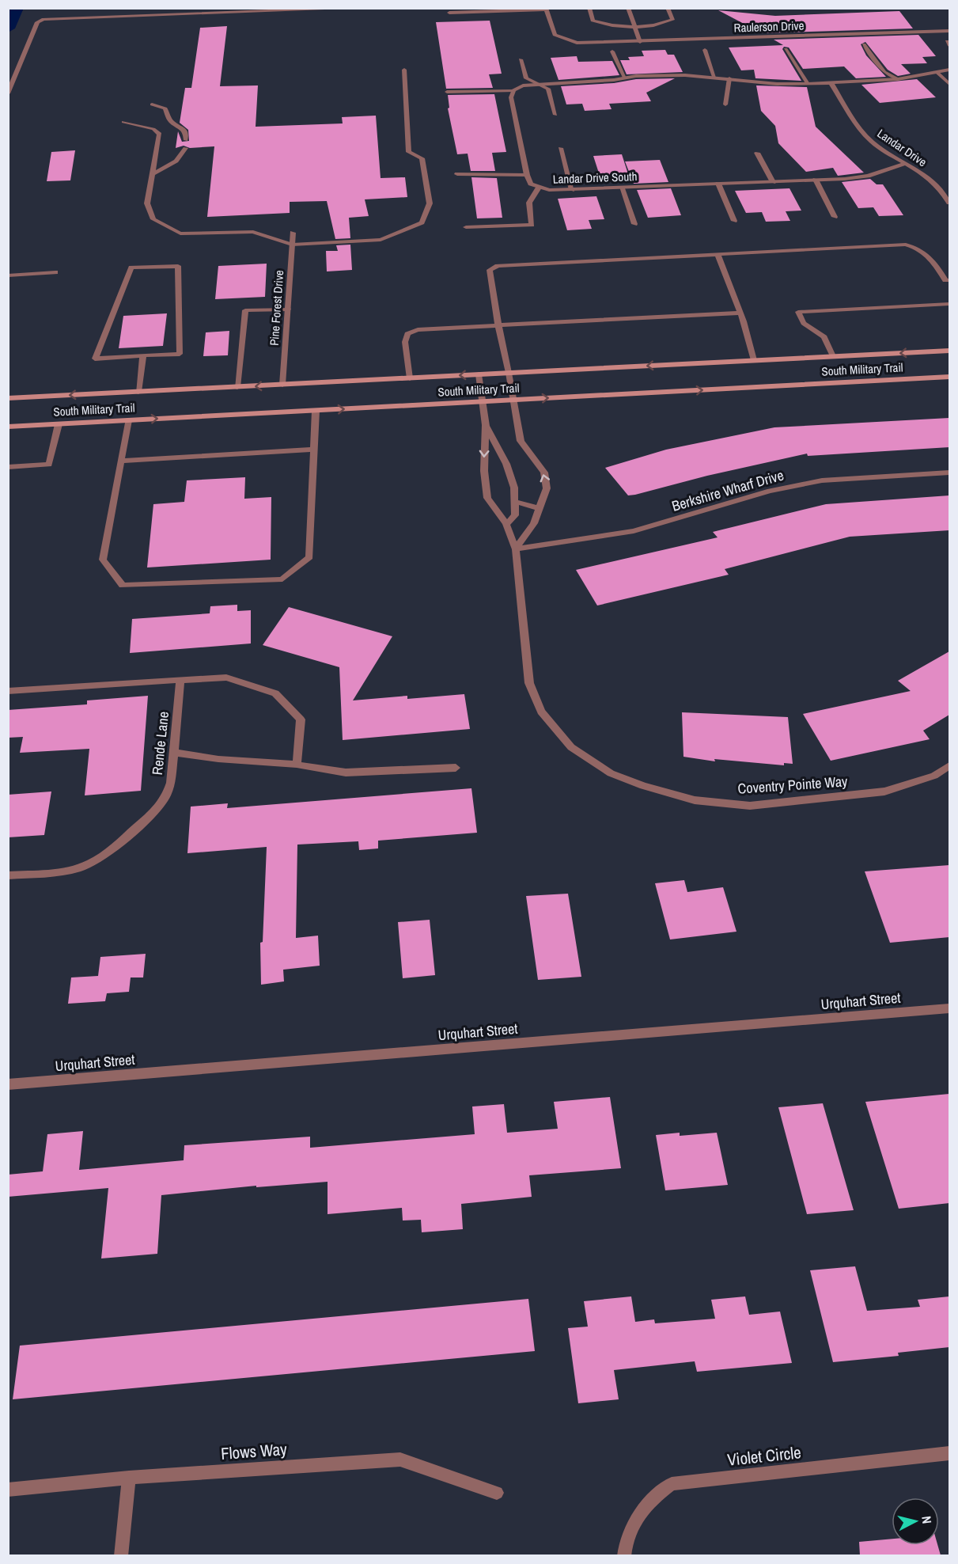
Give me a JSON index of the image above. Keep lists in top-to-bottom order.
{
  "streets": {
    "main road": ["South Military Trail"],
    "street": [
      "Raulerson Drive",
      "Landar Drive",
      "Landar Drive South",
      "Pine Forest Drive",
      "Berkshire Wharf Drive",
      "Rende Lane",
      "Coventry Pointe Way",
      "Urquhart Street",
      "Flows Way",
      "Violet Circle"
    ]
  },
  "crossings": [
    ["Landar Drive", "Landar Drive South"],
    ["Pine Forest Drive", "South Military Trail"],
    ["South Military Trail", "Coventry Pointe Way"],
    ["Berkshire Wharf Drive", "Coventry Pointe Way"]
  ],
  "north": "right"
}
